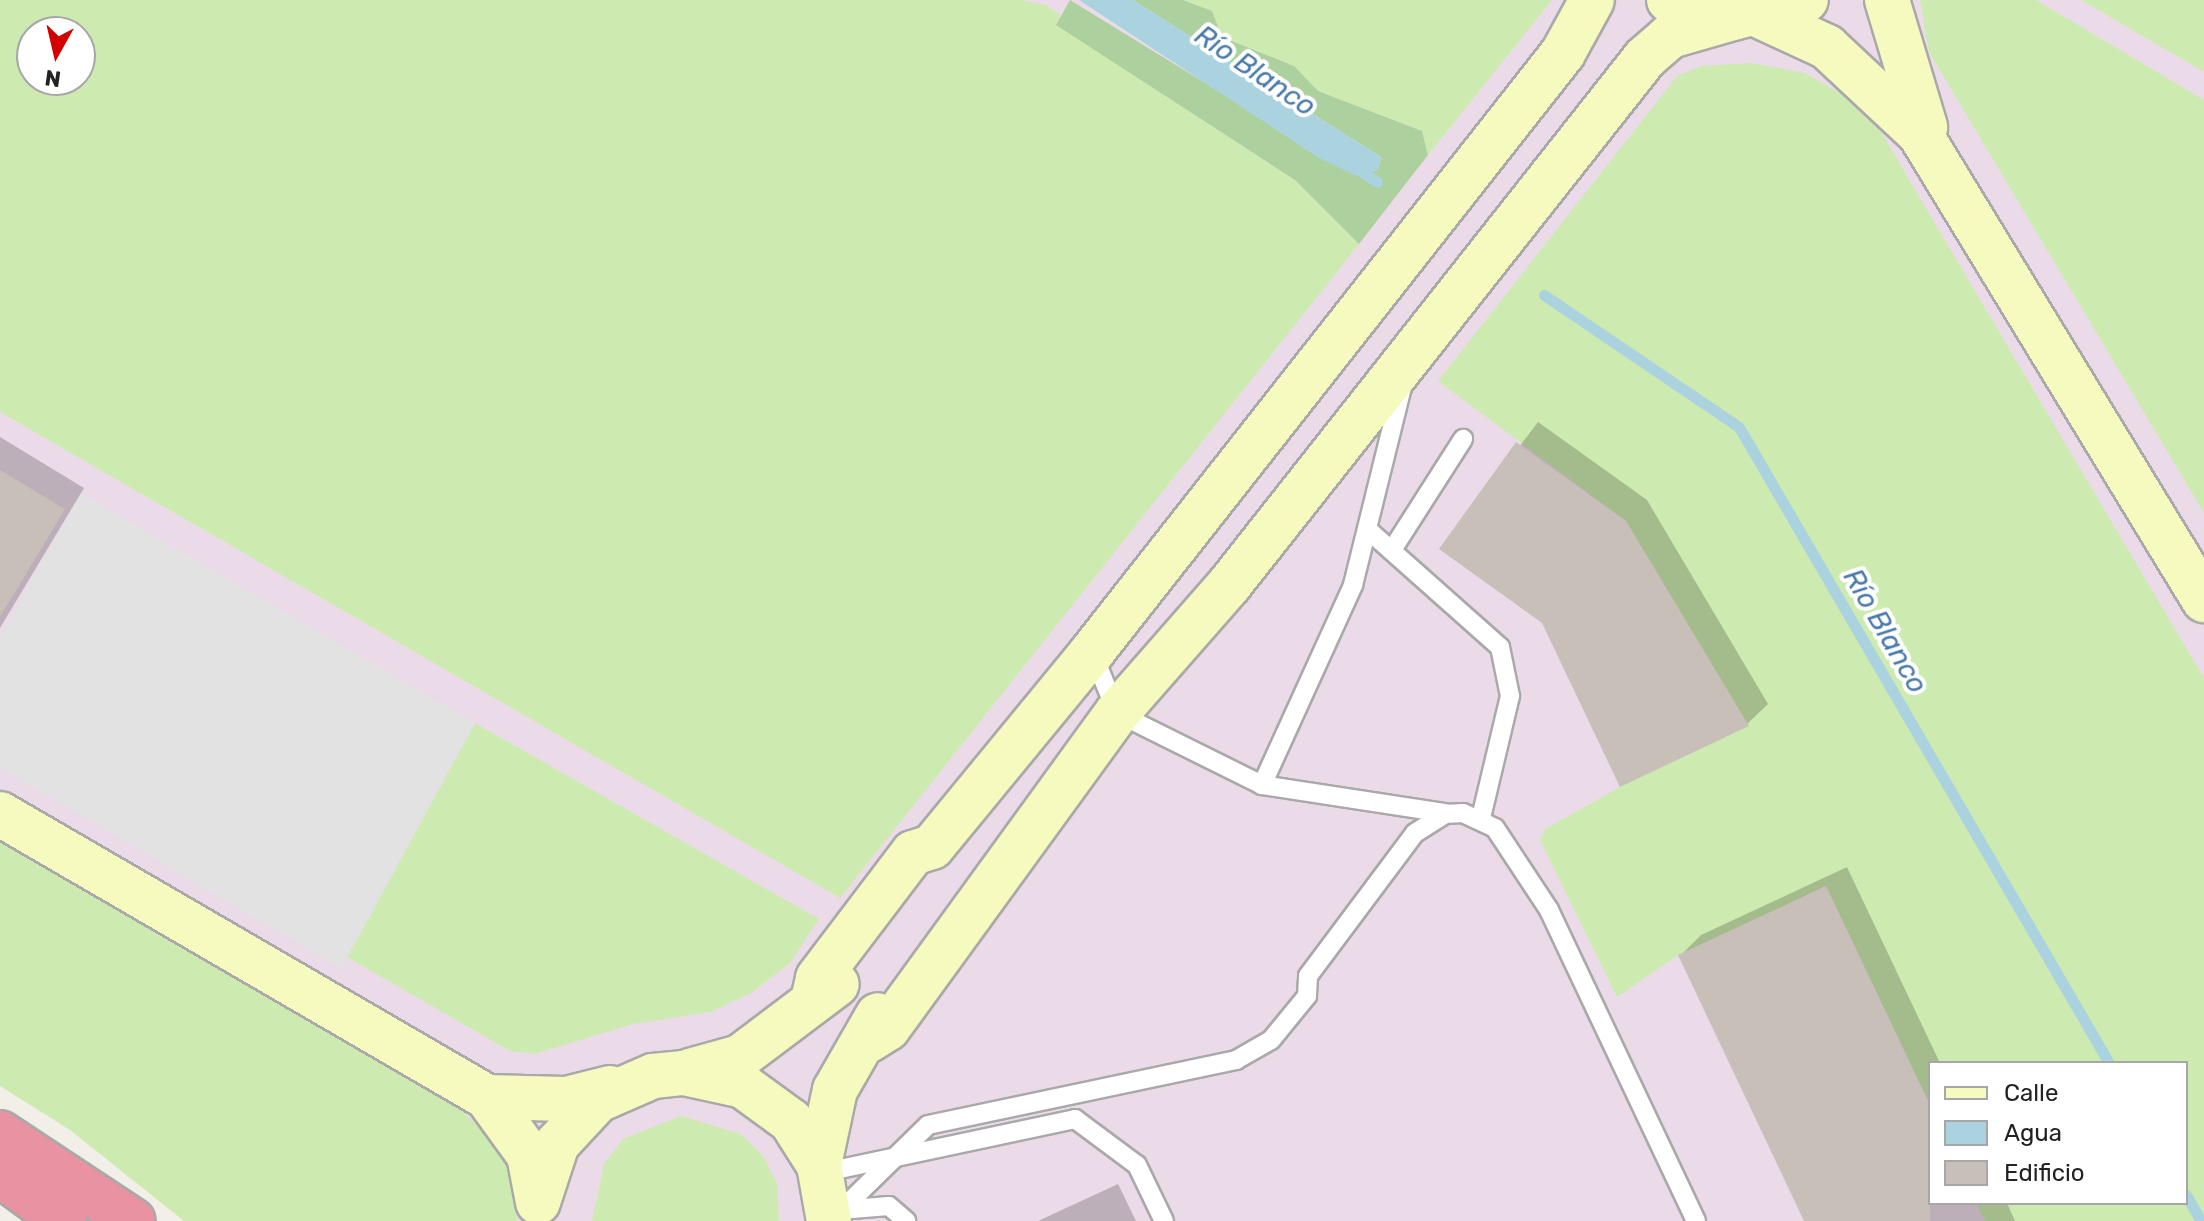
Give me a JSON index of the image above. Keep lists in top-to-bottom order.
{
  "water": ["Río Blanco"],
  "legend": ["Calle", "Agua", "Edificio"],
  "north": "bottom"
}
